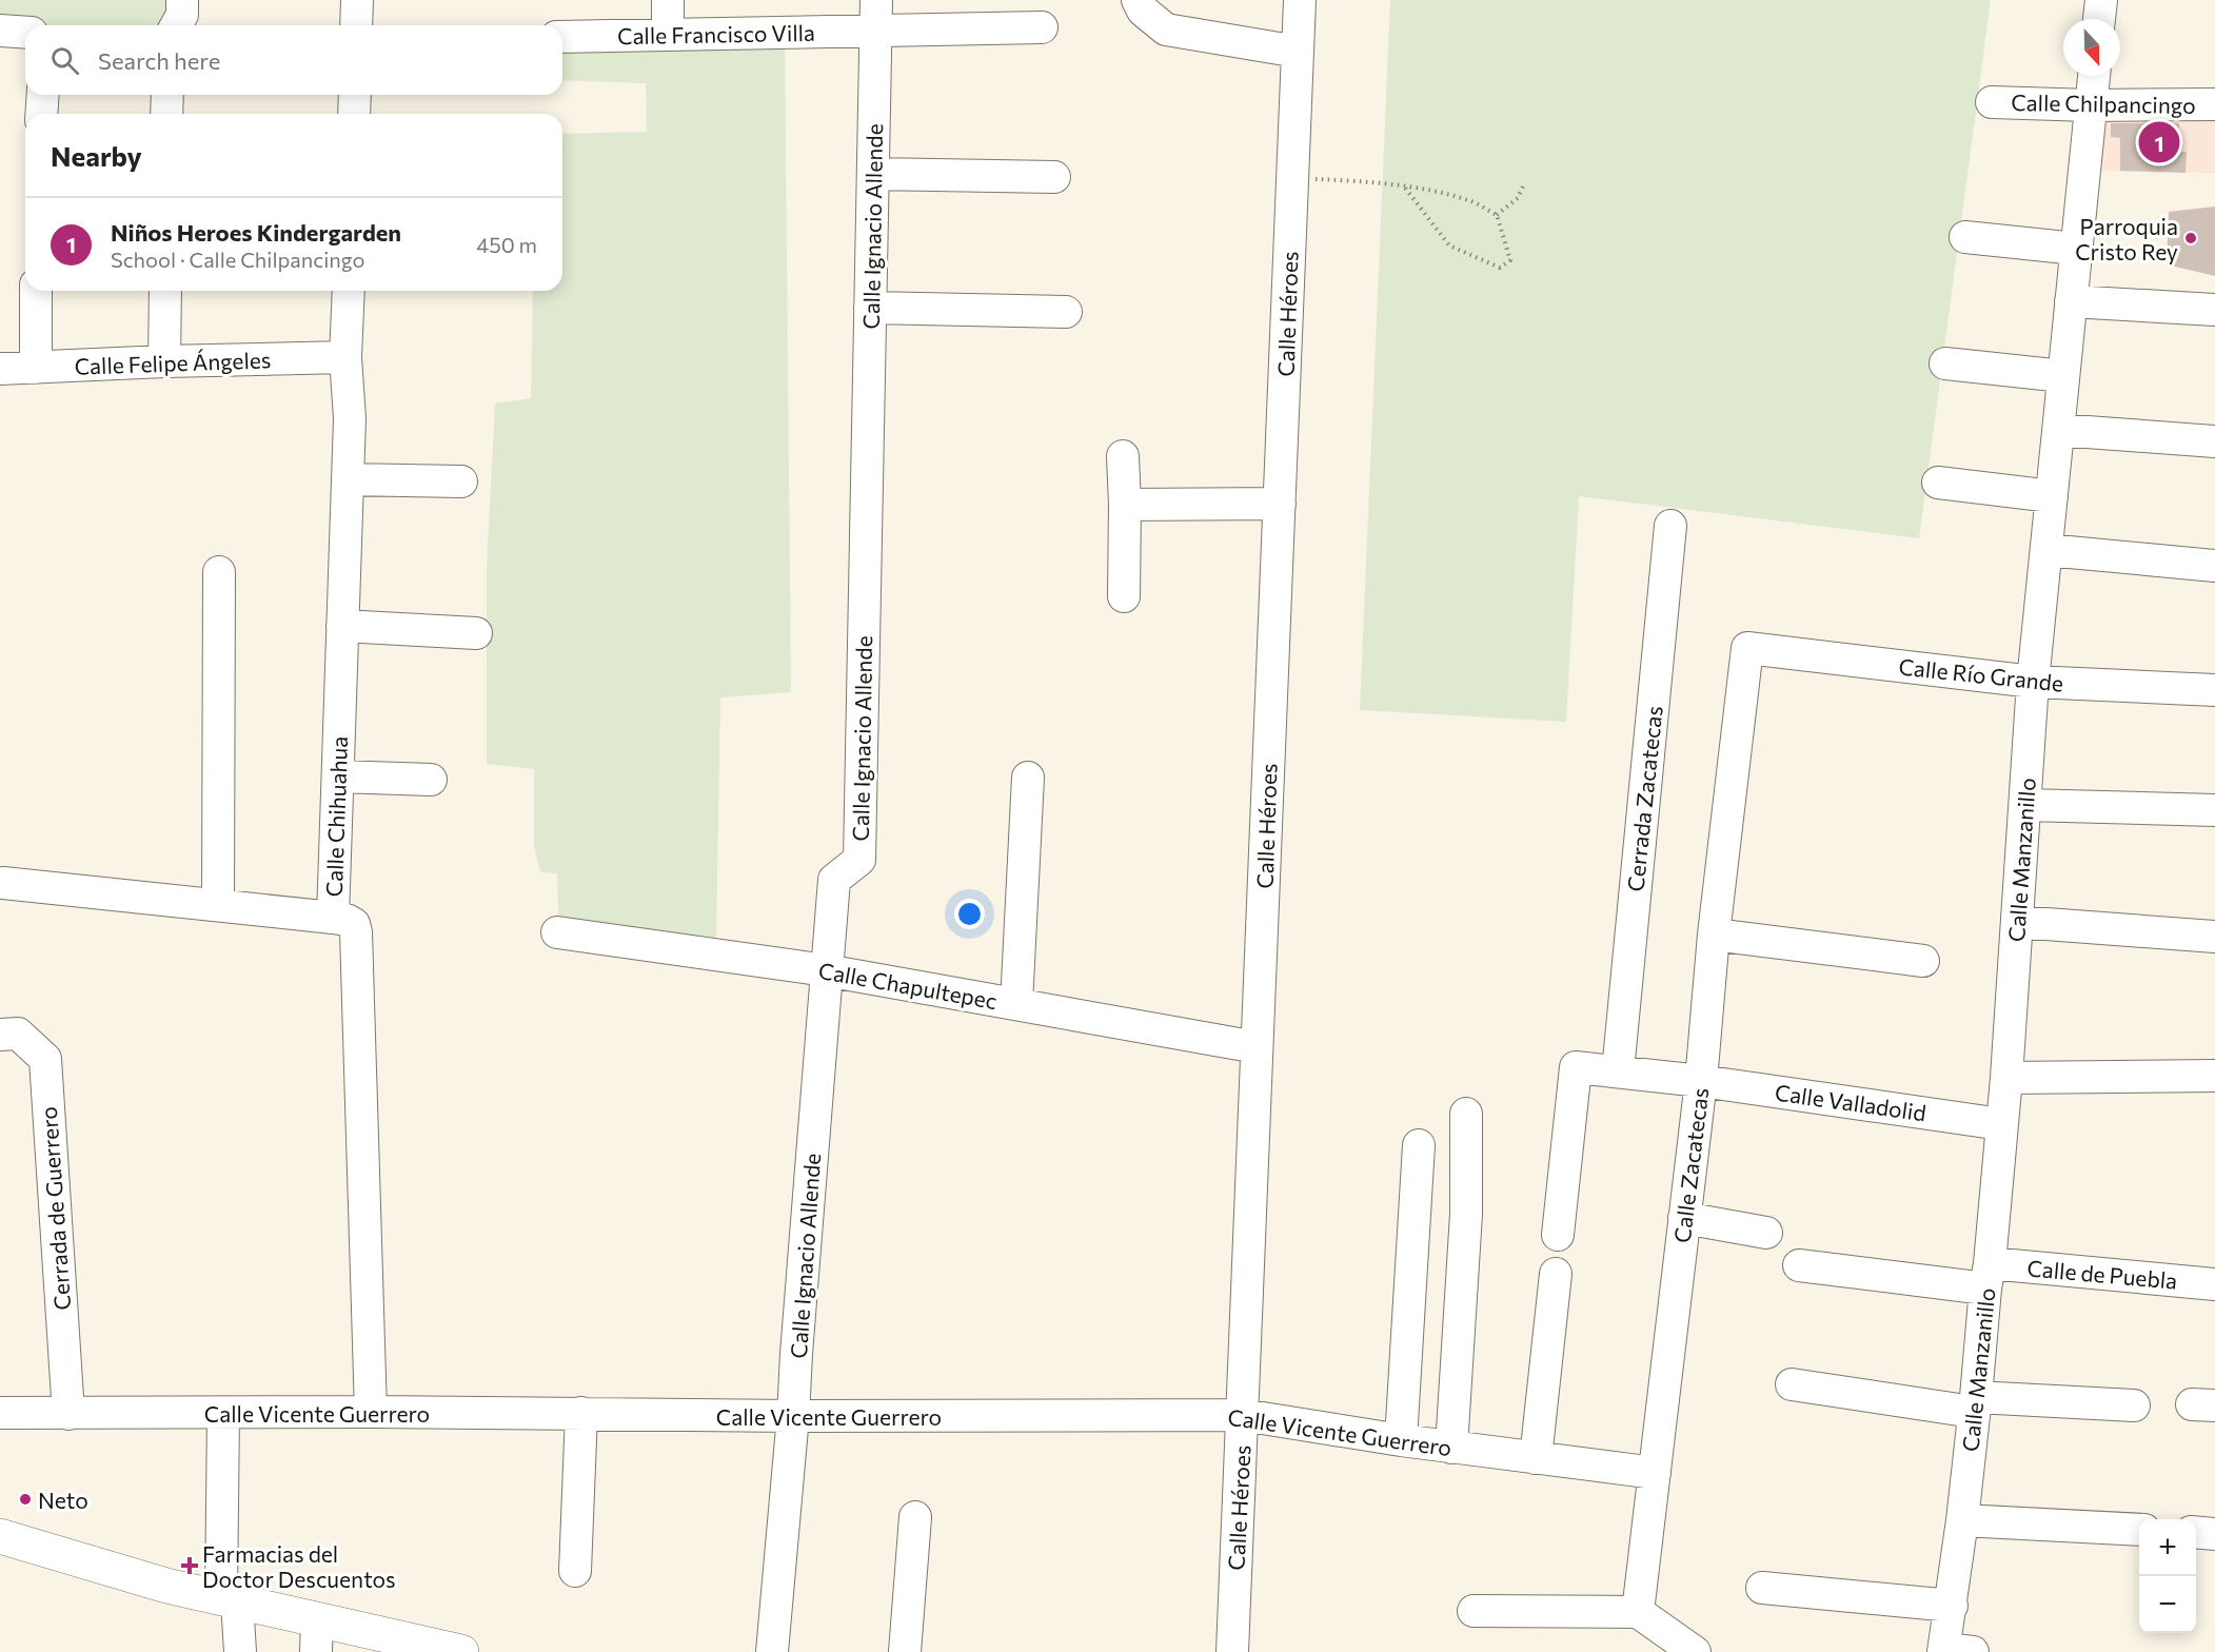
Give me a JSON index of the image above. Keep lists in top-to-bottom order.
{
  "streets": {
    "street": [
      "Calle Francisco Villa",
      "Calle Chilpancingo",
      "Calle Ignacio Allende",
      "Calle Héroes",
      "Calle Felipe Ángeles",
      "Calle Río Grande",
      "Cerrada Zacatecas",
      "Calle Chihuahua",
      "Calle Manzanillo",
      "Calle Chapultepec",
      "Calle Valladolid",
      "Calle Zacatecas",
      "Cerrada de Guerrero",
      "Calle de Puebla",
      "Calle Vicente Guerrero"
    ]
  },
  "crossings": [
    ["Calle Francisco Villa", "Calle Ignacio Allende"],
    ["Calle Chilpancingo", "Calle Manzanillo"],
    ["Calle Ignacio Allende", "Calle Chapultepec"],
    ["Calle Ignacio Allende", "Calle Vicente Guerrero"],
    ["Calle Héroes", "Calle Chapultepec"],
    ["Calle Héroes", "Calle Vicente Guerrero"],
    ["Calle Felipe Ángeles", "Calle Chihuahua"],
    ["Calle Río Grande", "Calle Manzanillo"],
    ["Calle Río Grande", "Calle Zacatecas"],
    ["Calle Chihuahua", "Calle Vicente Guerrero"],
    ["Calle Manzanillo", "Calle Valladolid"],
    ["Calle Manzanillo", "Calle de Puebla"],
    ["Calle Valladolid", "Calle Zacatecas"],
    ["Calle Zacatecas", "Calle Vicente Guerrero"],
    ["Cerrada de Guerrero", "Calle Vicente Guerrero"]
  ],
  "places": {
    "other": ["Parroquia Cristo Rey", "Neto"],
    "health": ["Farmacias del Doctor Descuentos"]
  },
  "north": "bottom",
  "page": {
    "search": "Search here",
    "heading": "Nearby",
    "pins": "1",
    "list": [
      {
        "mark": "1",
        "name": "Niños Heroes Kindergarden",
        "note": "School · Calle Chilpancingo",
        "value": "450 m"
      }
    ],
    "map_buttons": ["+", "−"]
  }
}
